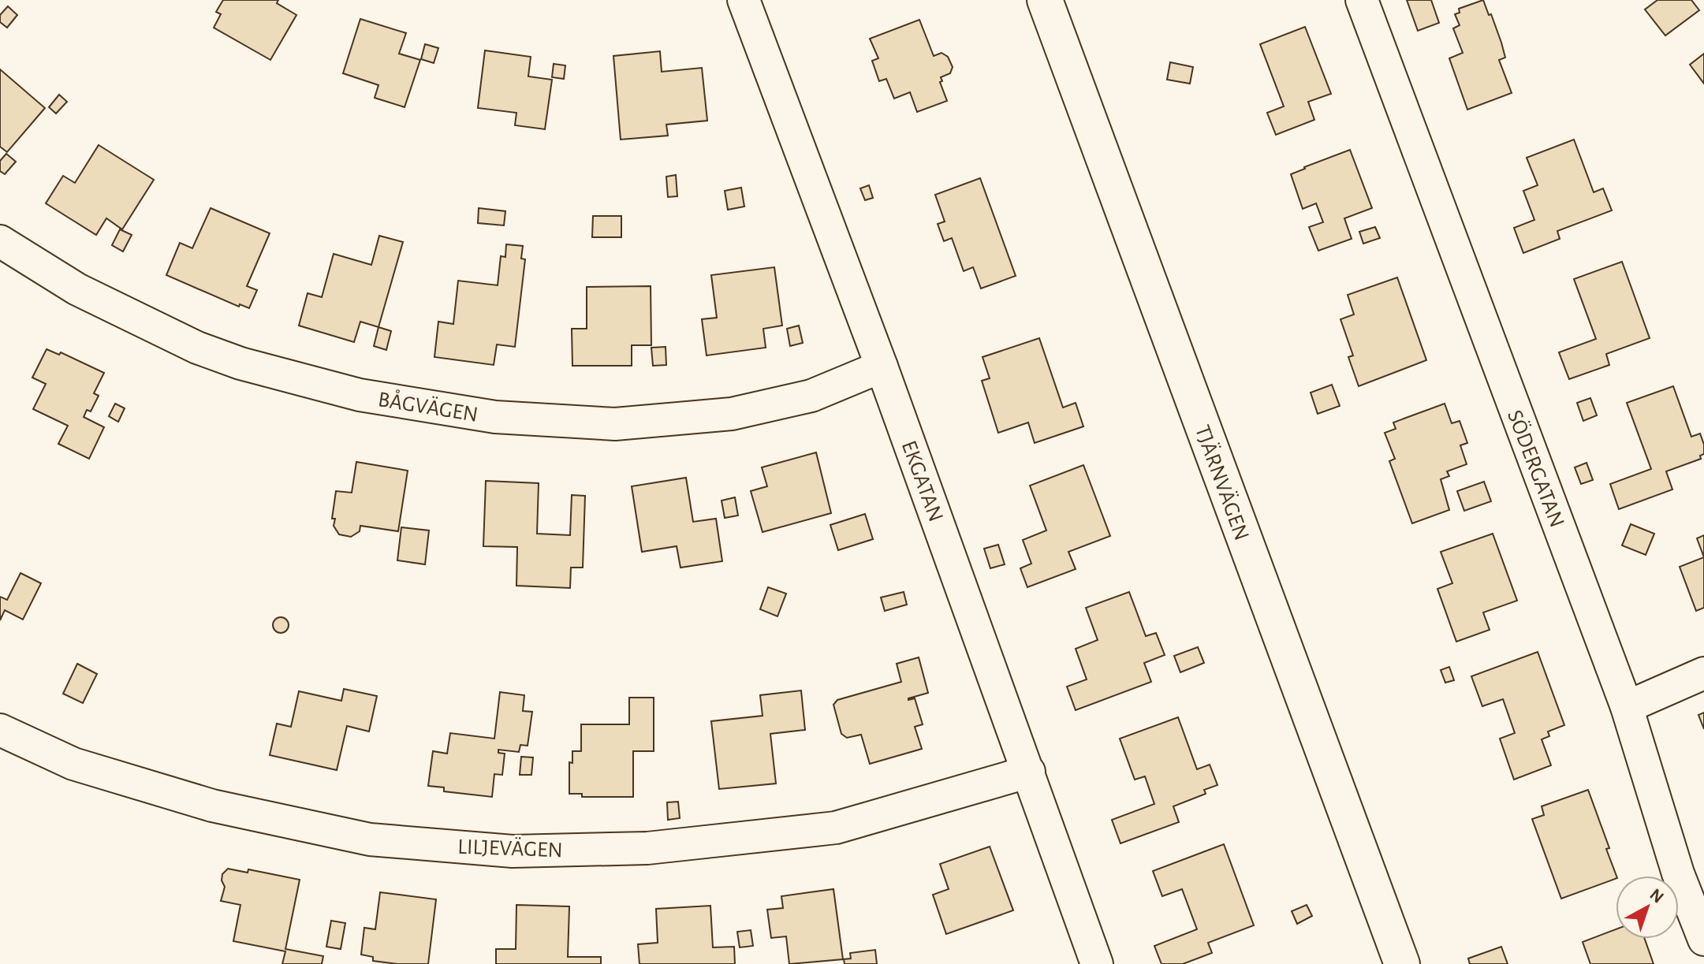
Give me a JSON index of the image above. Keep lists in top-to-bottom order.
{
  "streets": {
    "street": [
      "BÅGVÄGEN",
      "SÖDERGATAN",
      "EKGATAN",
      "TJÄRNVÄGEN",
      "LILJEVÄGEN"
    ]
  },
  "crossings": [
    ["BÅGVÄGEN", "EKGATAN"],
    ["EKGATAN", "LILJEVÄGEN"]
  ],
  "north": "top right"
}
